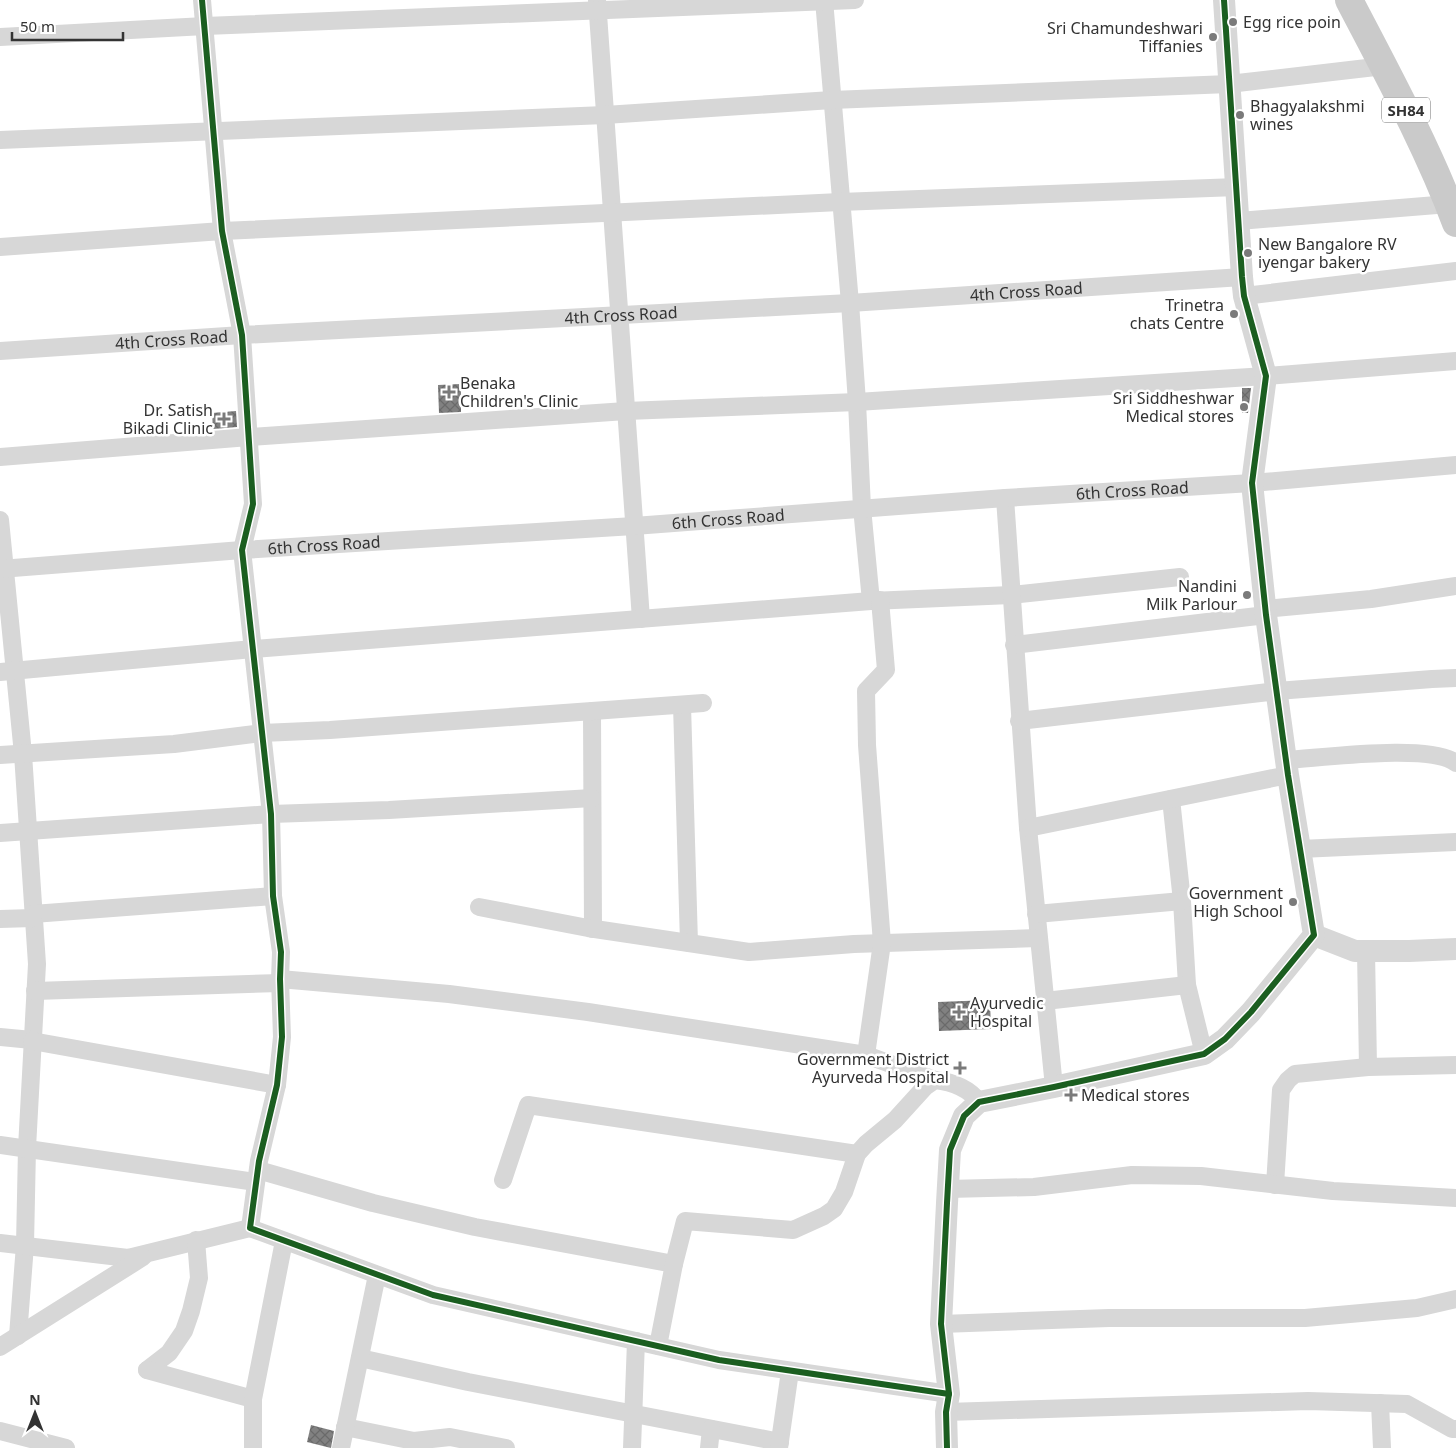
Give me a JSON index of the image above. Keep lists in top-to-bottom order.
{
  "streets": {
    "main road": ["SH84"],
    "street": ["4th Cross Road", "6th Cross Road"]
  },
  "places": {
    "other": [
      "Egg rice poin",
      "Sri Chamundeshwari Tiffanies",
      "Bhagyalakshmi wines",
      "New Bangalore RV iyengar bakery",
      "Trinetra chats Centre",
      "Sri Siddheshwar Medical stores",
      "Nandini Milk Parlour",
      "Government High School"
    ],
    "health": [
      "Benaka Children's Clinic",
      "Dr. Satish Bikadi Clinic",
      "Ayurvedic Hospital",
      "Government District Ayurveda Hospital",
      "Medical stores"
    ]
  },
  "scale_bar": "50 m",
  "north": "top"
}
